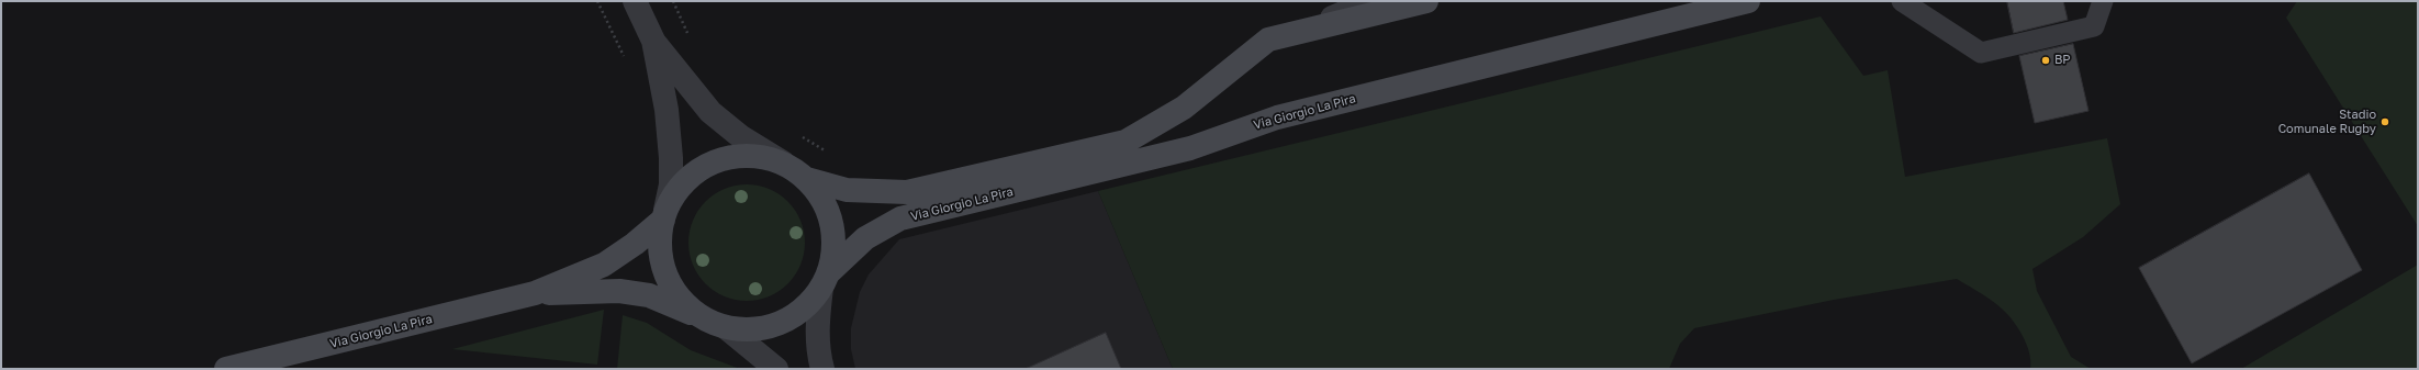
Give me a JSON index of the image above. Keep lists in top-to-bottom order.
{
  "streets": {
    "main road": ["Via Giorgio La Pira"]
  },
  "places": ["BP", "Stadio Comunale Rugby"]
}
